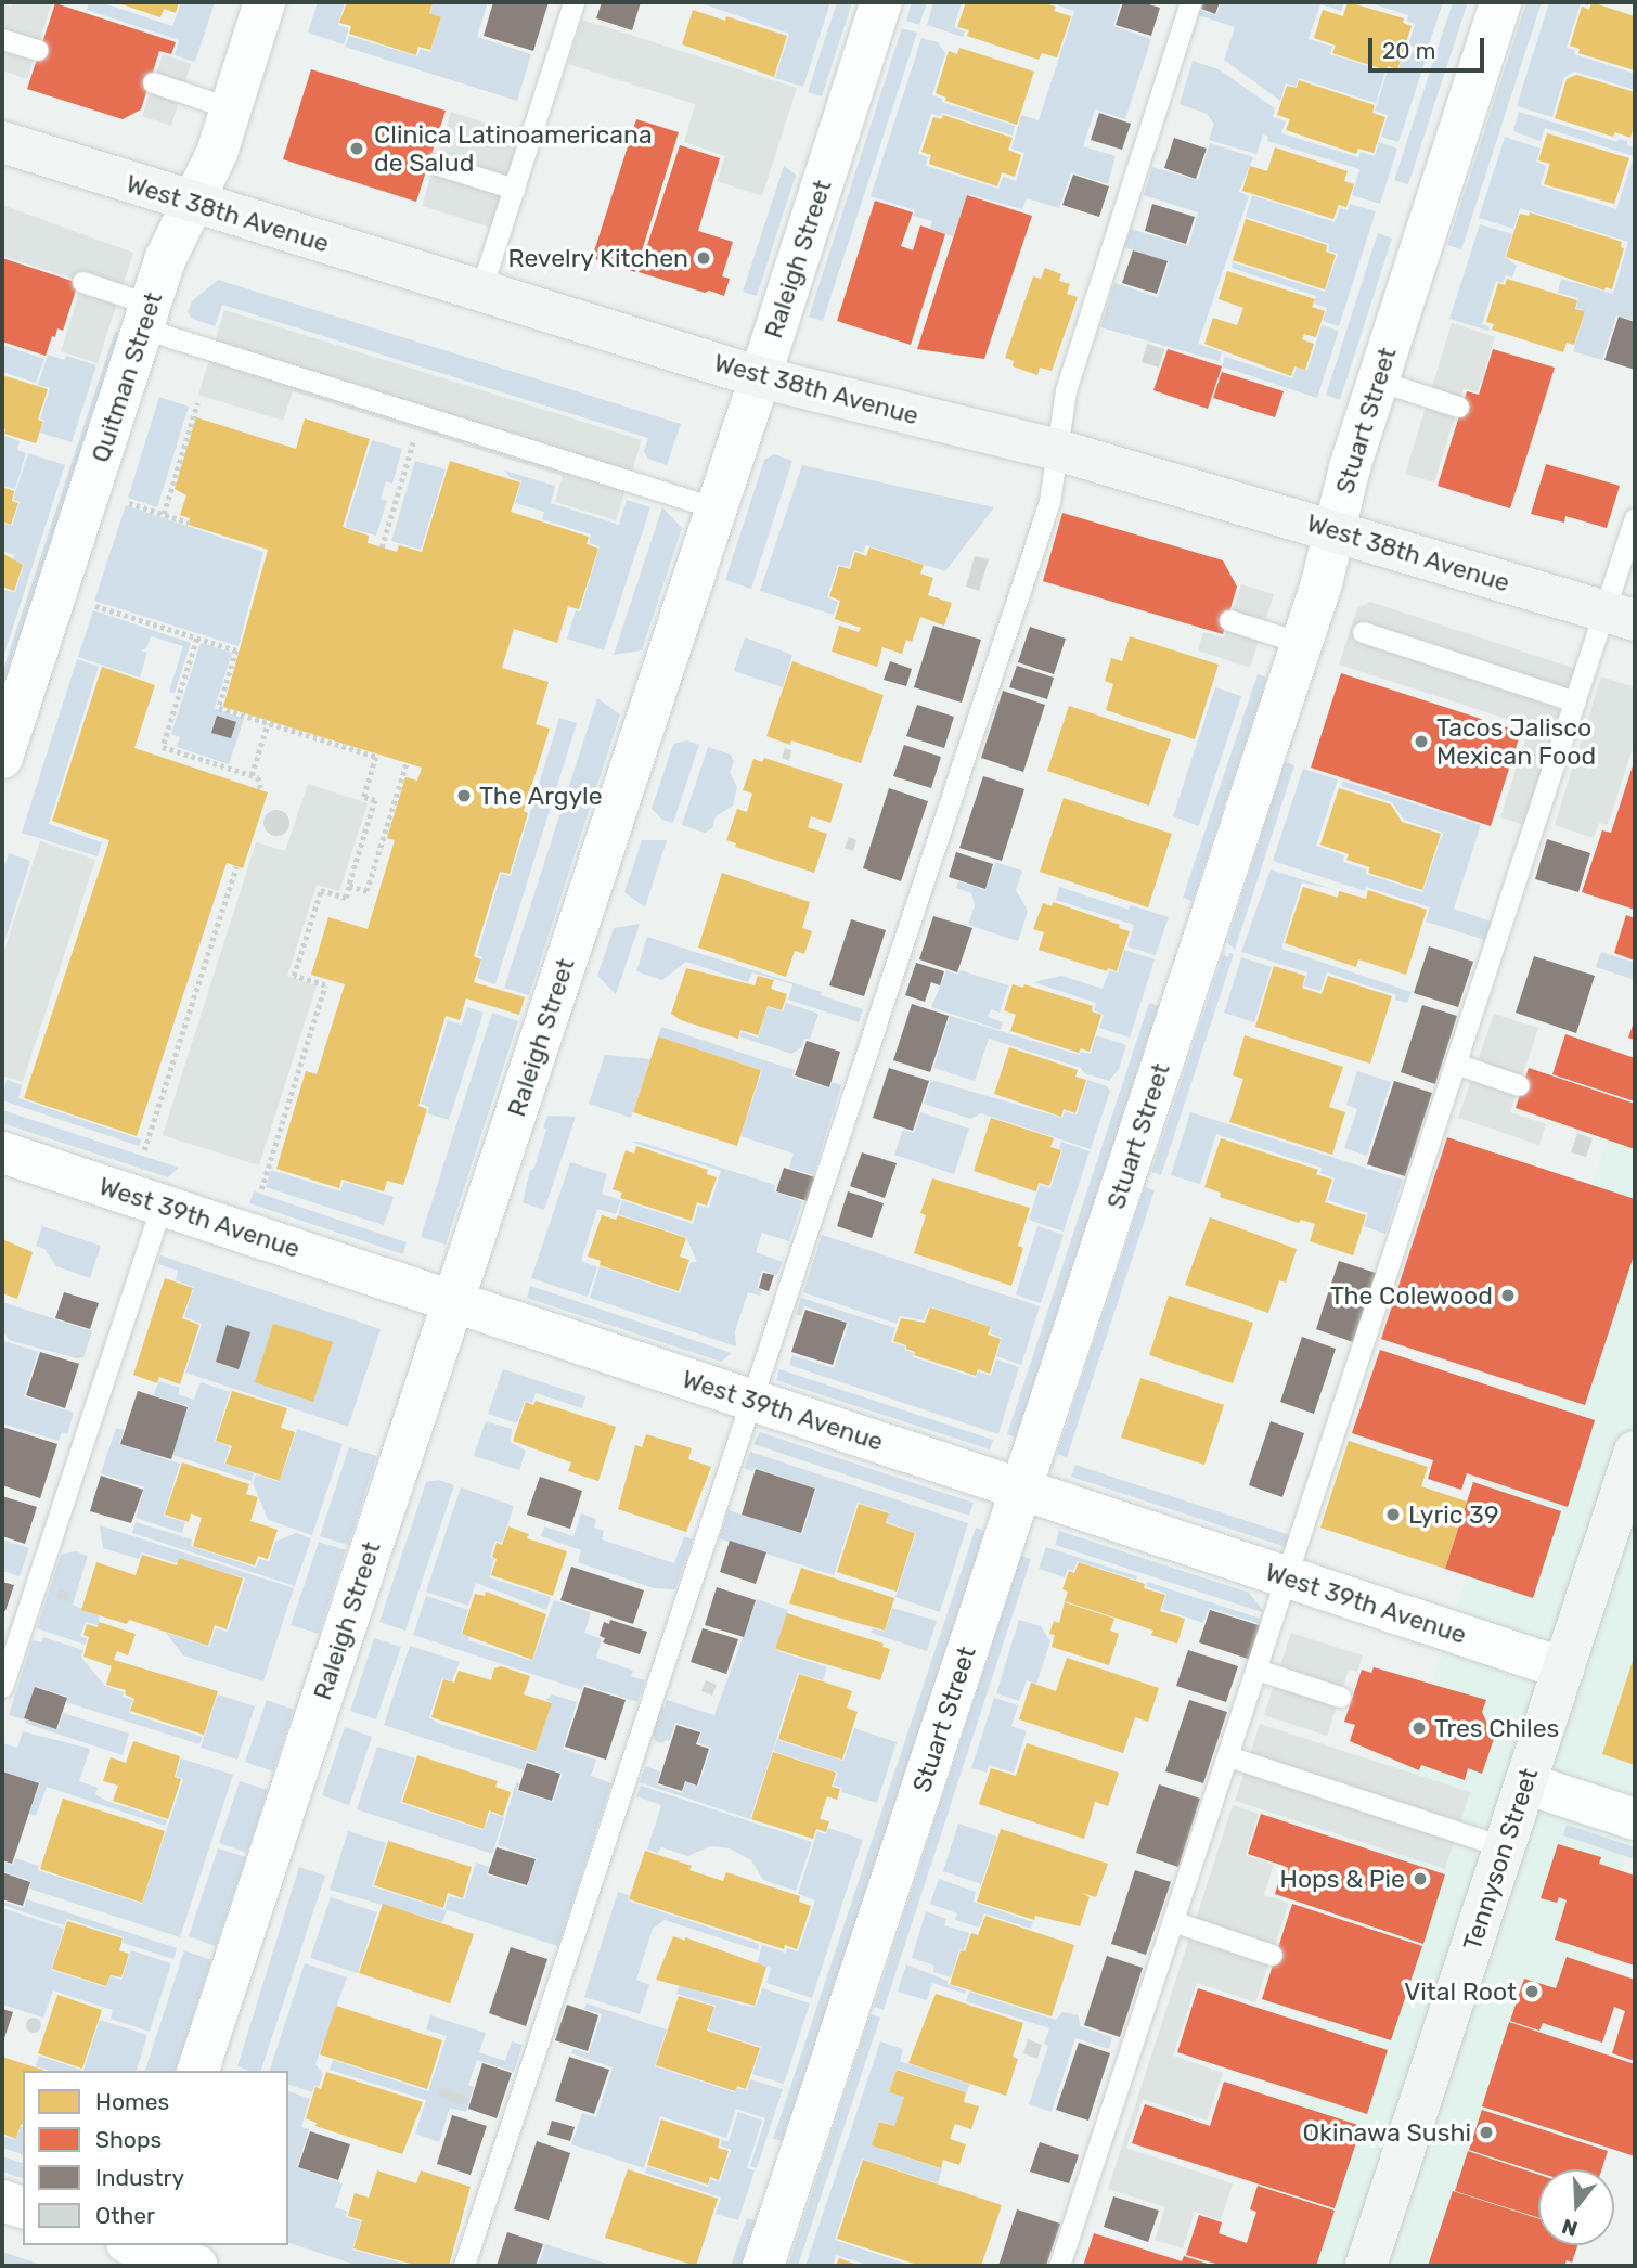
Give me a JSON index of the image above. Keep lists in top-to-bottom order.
{
  "streets": {
    "main road": ["West 38th Avenue", "Tennyson Street"],
    "street": [
      "Raleigh Street",
      "Quitman Street",
      "Stuart Street",
      "West 39th Avenue"
    ]
  },
  "crossings": [
    ["West 38th Avenue", "Raleigh Street"],
    ["West 38th Avenue", "Quitman Street"],
    ["West 38th Avenue", "Stuart Street"],
    ["Raleigh Street", "West 39th Avenue"],
    ["Stuart Street", "West 39th Avenue"],
    ["West 39th Avenue", "Tennyson Street"]
  ],
  "places": [
    "Clinica Latinoamericana de Salud",
    "Revelry Kitchen",
    "Tacos Jalisco Mexican Food",
    "The Argyle",
    "The Colewood",
    "Lyric 39",
    "Tres Chiles",
    "Hops & Pie",
    "Vital Root",
    "Okinawa Sushi"
  ],
  "legend": [
    "Homes",
    "Shops",
    "Industry",
    "Other"
  ],
  "scale_bar": "20 m",
  "north": "bottom"
}
